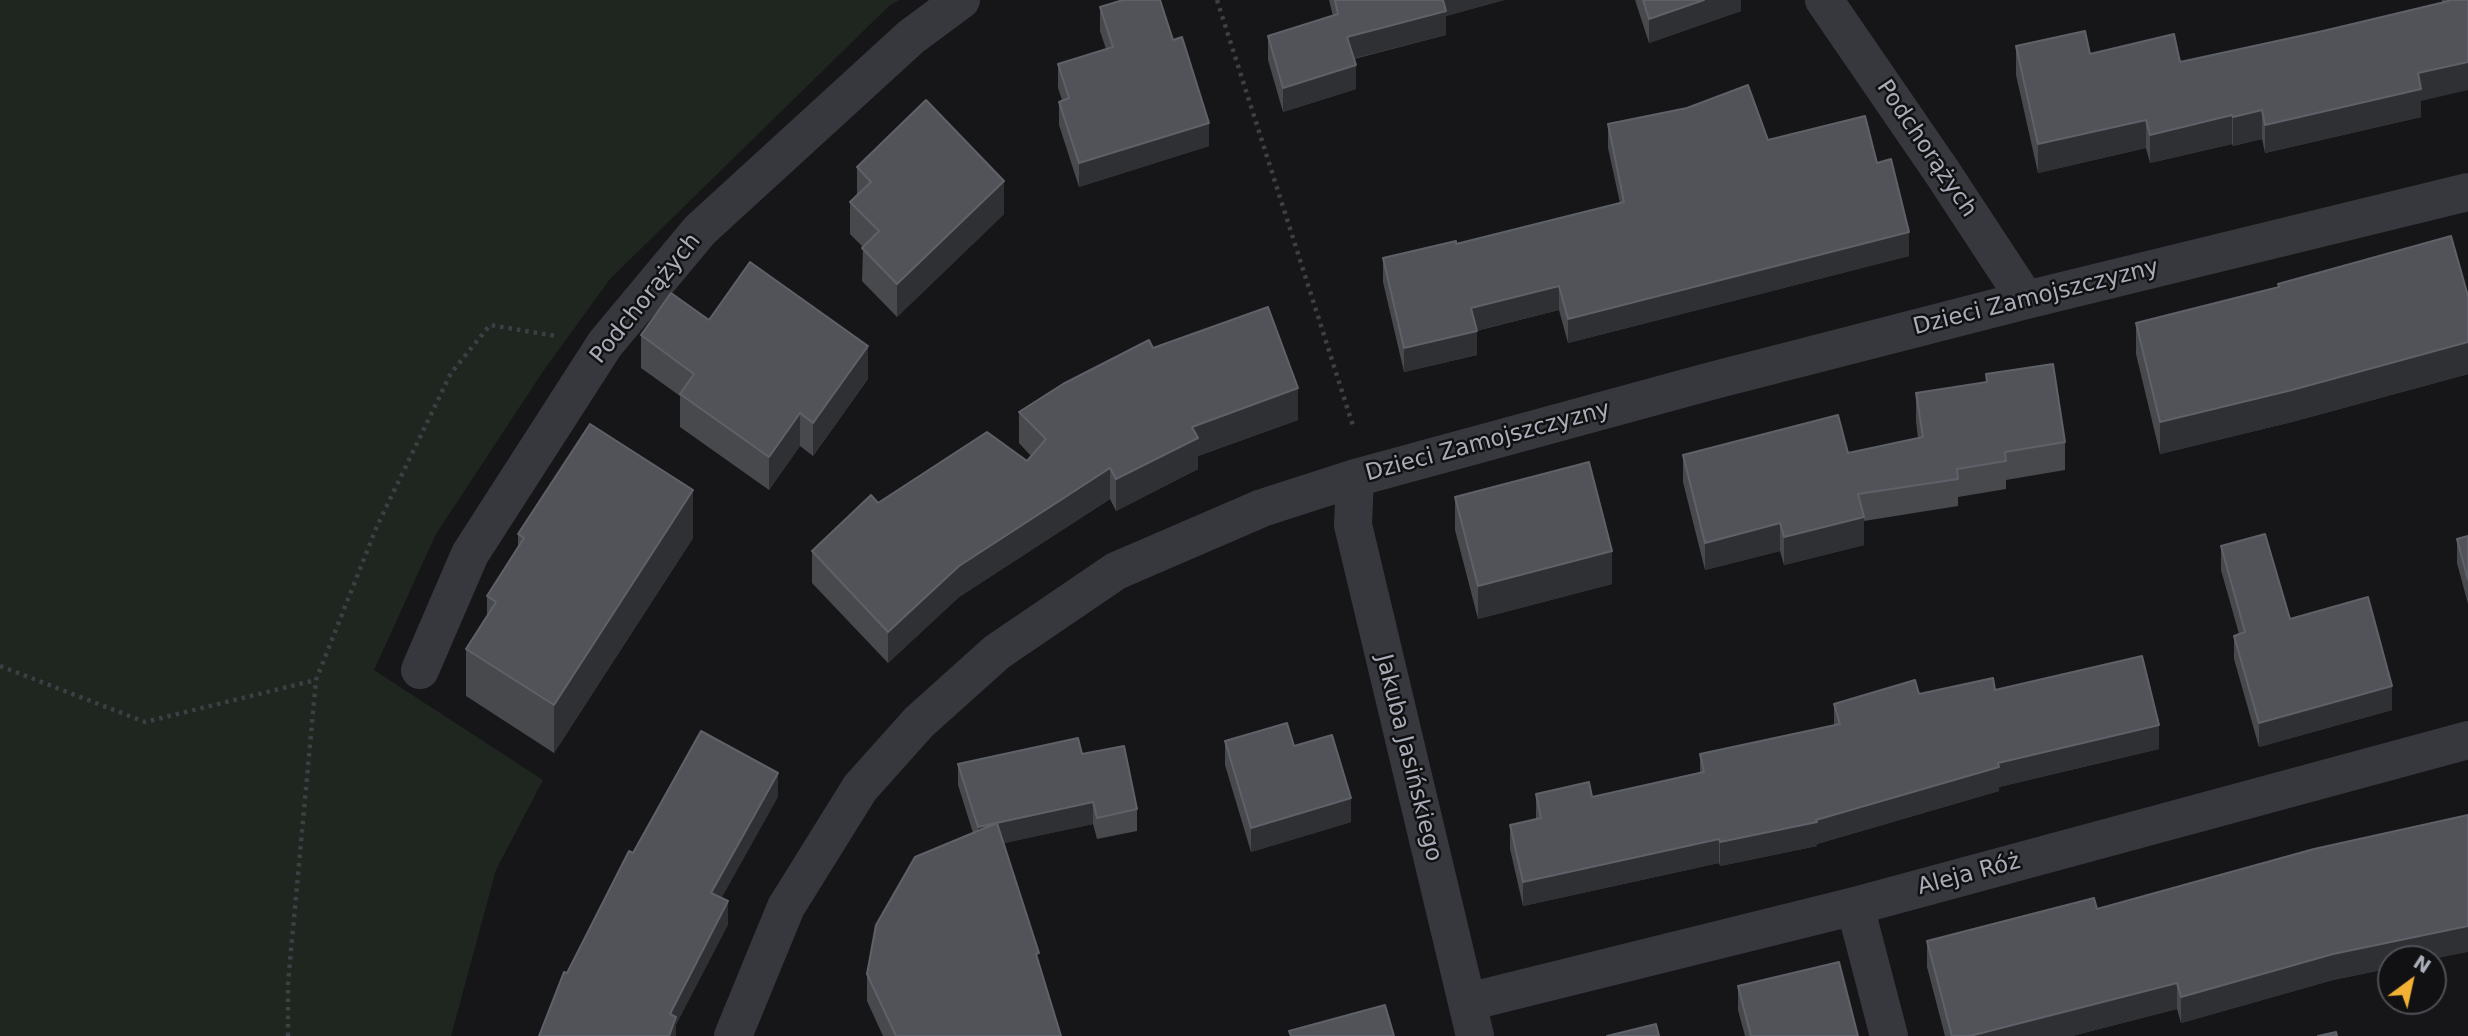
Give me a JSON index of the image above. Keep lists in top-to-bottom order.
{
  "streets": {
    "street": [
      "Podchorążych",
      "Dzieci Zamojszczyzny",
      "Jakuba Jasińskiego",
      "Aleja Róż"
    ]
  },
  "crossings": [
    ["Podchorążych", "Dzieci Zamojszczyzny"],
    ["Dzieci Zamojszczyzny", "Jakuba Jasińskiego"],
    ["Jakuba Jasińskiego", "Aleja Róż"]
  ],
  "north": "top right"
}
